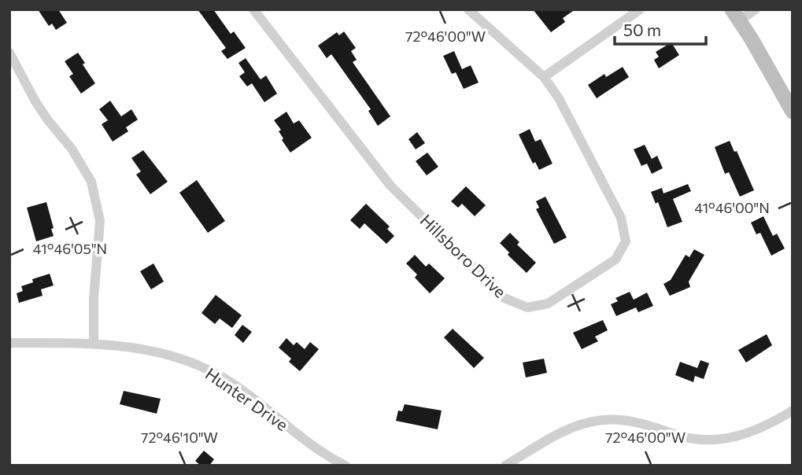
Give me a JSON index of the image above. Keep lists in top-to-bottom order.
{
  "streets": {
    "street": ["Hillsboro Drive", "Hunter Drive"]
  },
  "scale_bar": "50 m",
  "coordinates": [
    "72°46'00\"W",
    "41°46'00\"N",
    "41°46'05\"N",
    "72°46'10\"W"
  ]
}
